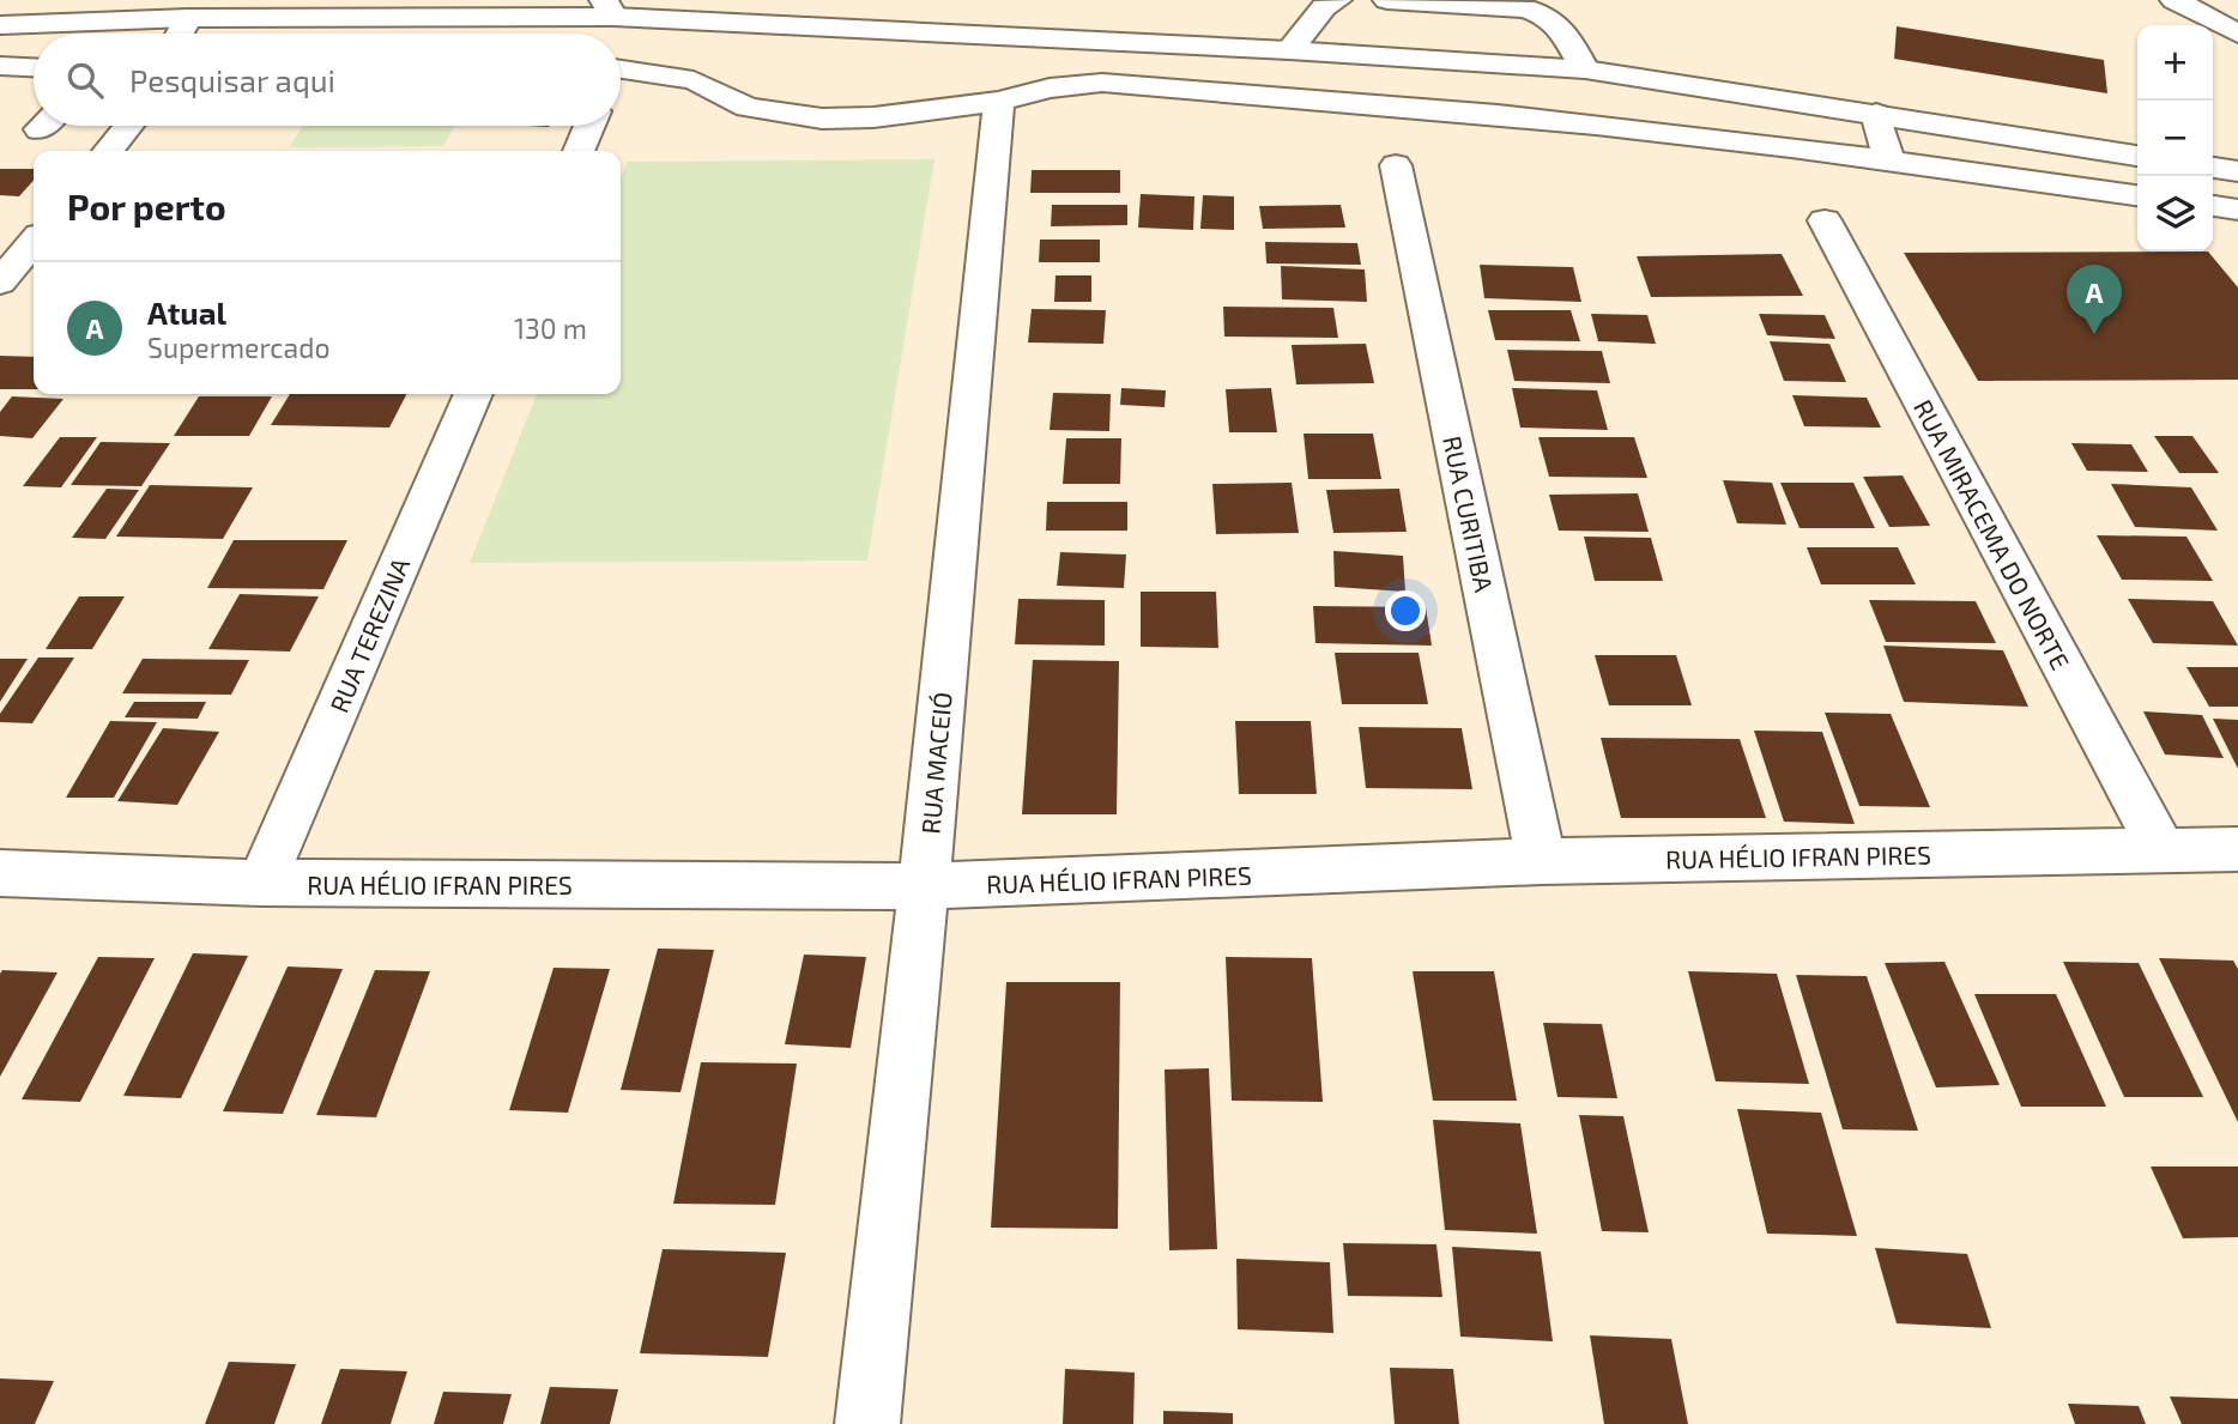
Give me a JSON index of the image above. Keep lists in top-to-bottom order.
{
  "streets": {
    "street": [
      "RUA CURITIBA",
      "RUA MIRACEMA DO NORTE",
      "RUA TEREZINA",
      "RUA MACEIÓ",
      "RUA HÉLIO IFRAN PIRES"
    ]
  },
  "crossings": [
    ["RUA CURITIBA", "RUA HÉLIO IFRAN PIRES"],
    ["RUA MIRACEMA DO NORTE", "RUA HÉLIO IFRAN PIRES"],
    ["RUA TEREZINA", "RUA HÉLIO IFRAN PIRES"],
    ["RUA MACEIÓ", "RUA HÉLIO IFRAN PIRES"]
  ],
  "page": {
    "map_buttons": ["+", "−"],
    "search": "Pesquisar aqui",
    "heading": "Por perto",
    "list": [
      {
        "mark": "A",
        "name": "Atual",
        "note": "Supermercado",
        "value": "130 m"
      }
    ],
    "pins": "A"
  }
}
